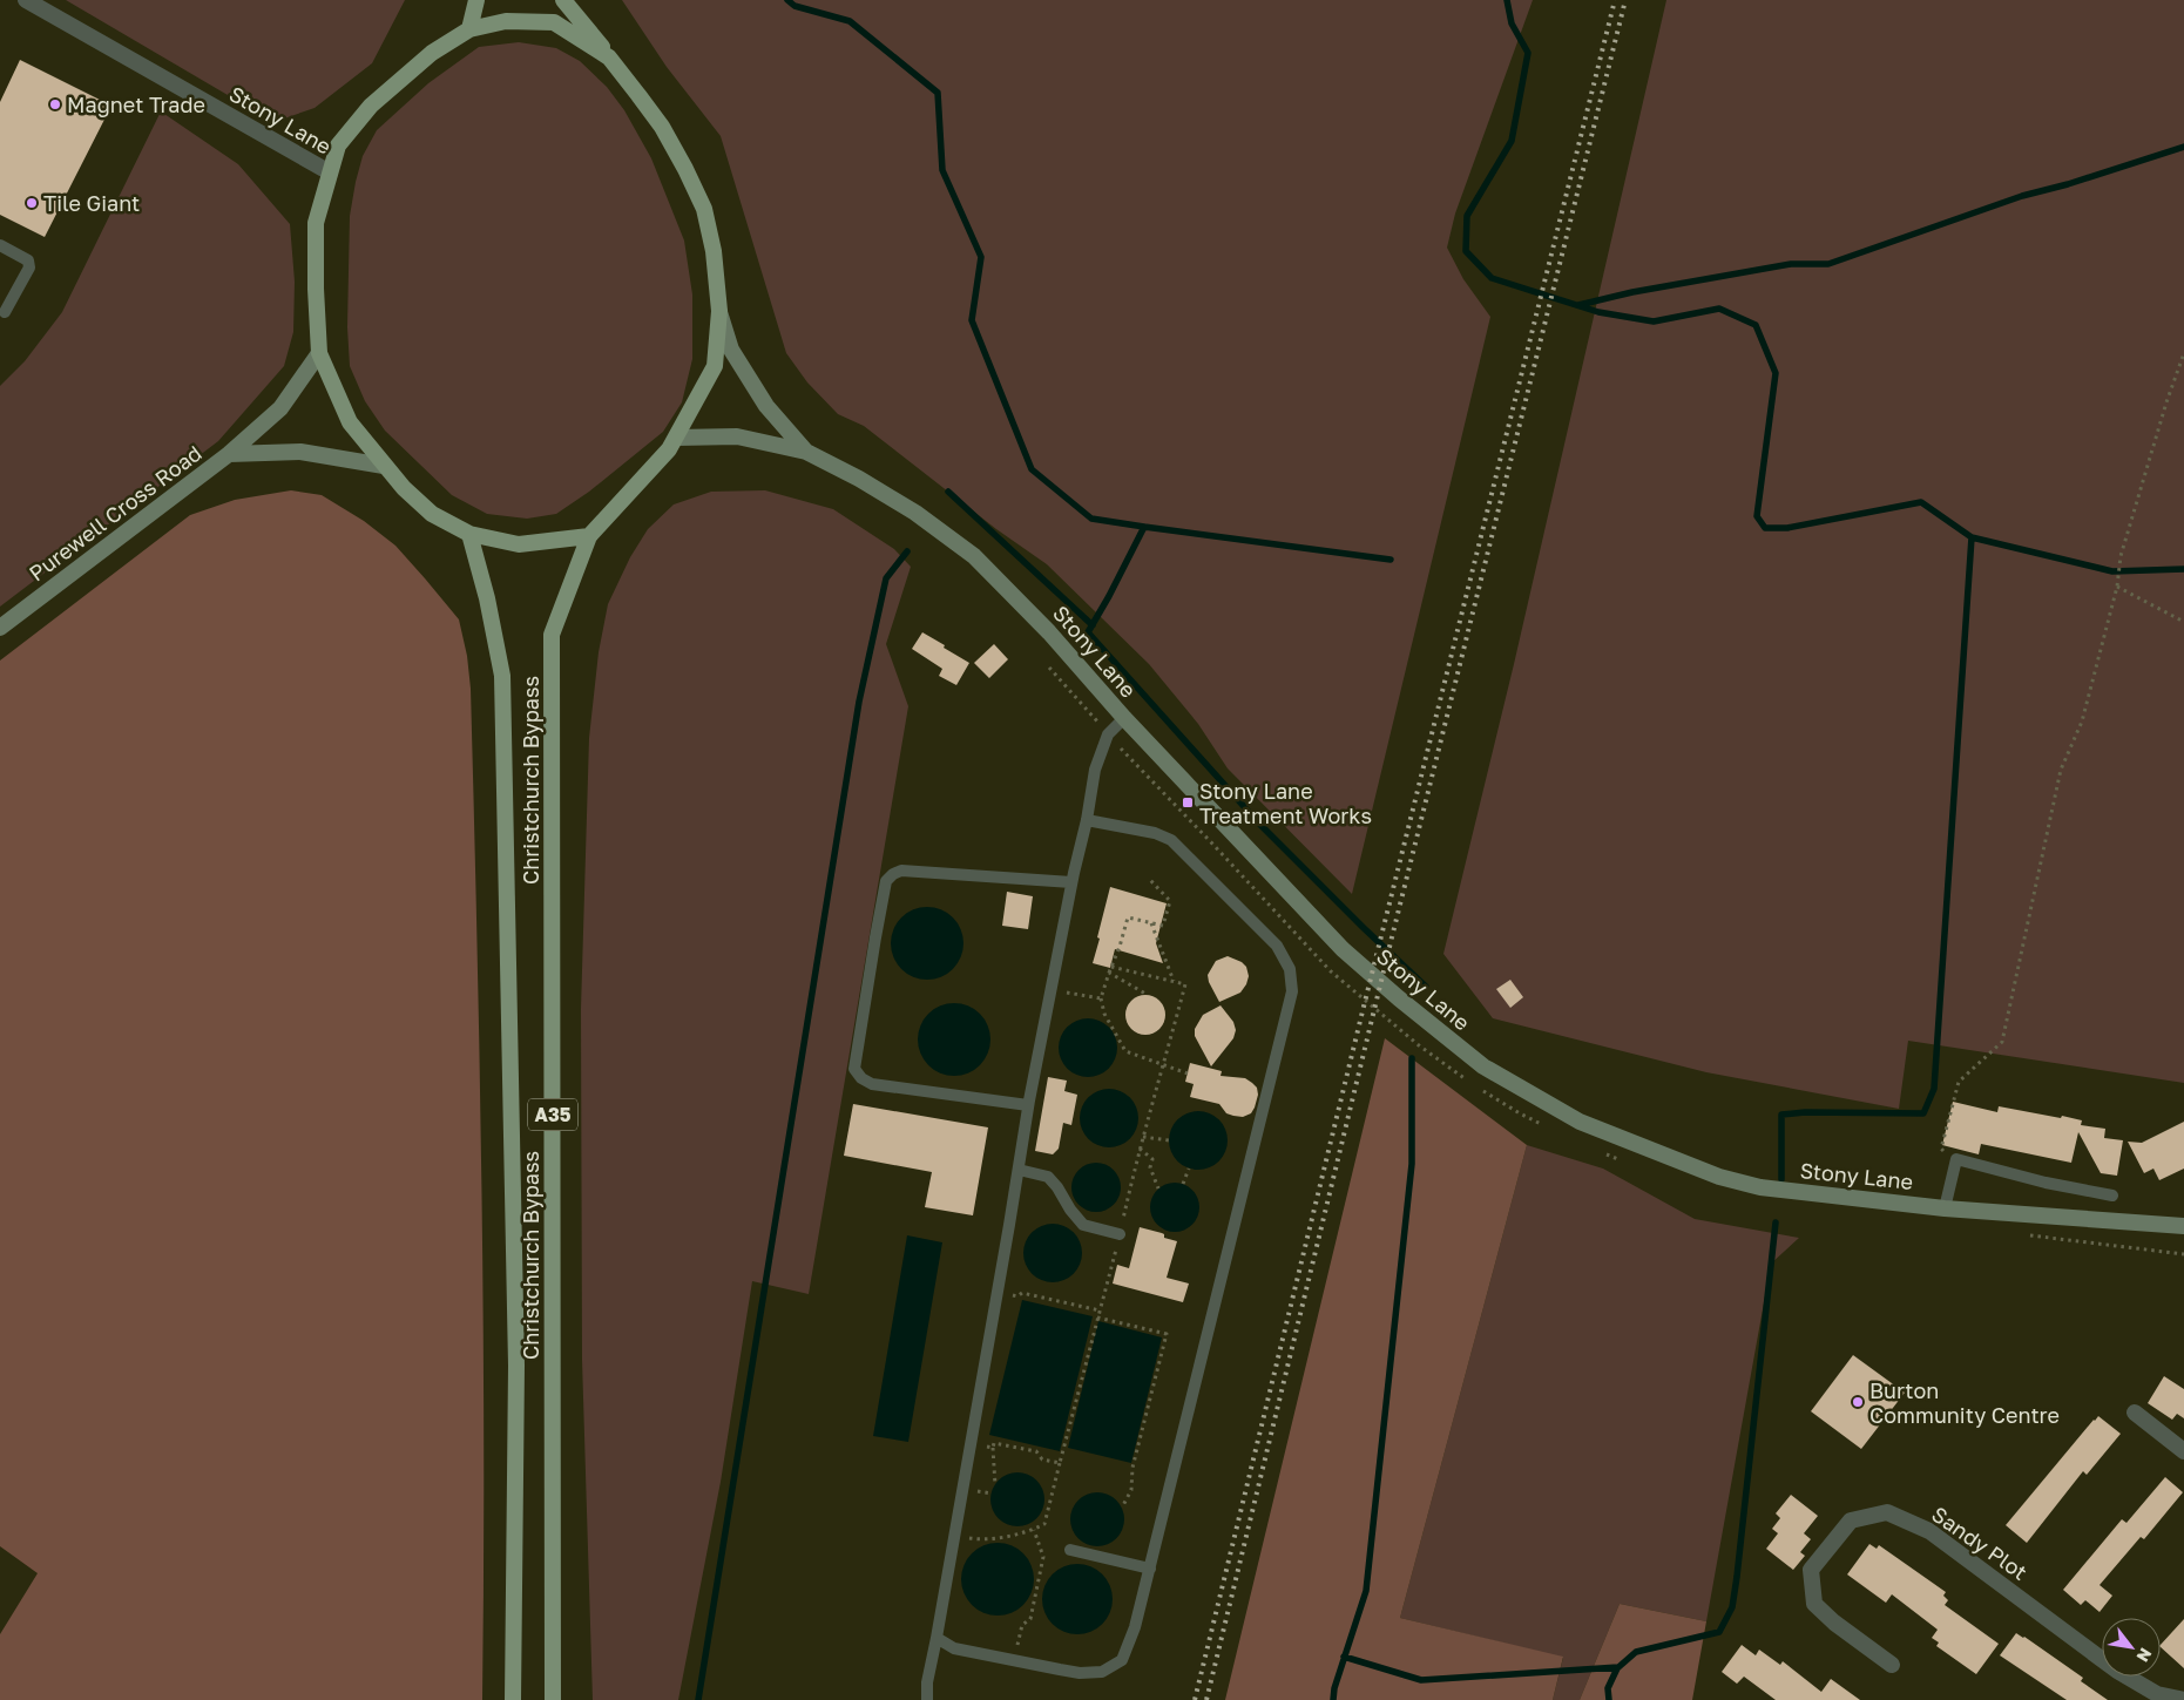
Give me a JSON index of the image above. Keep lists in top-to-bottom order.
{
  "streets": {
    "main road": [
      "Stony Lane",
      "Purewell Cross Road",
      "Christchurch Bypass",
      "A35"
    ],
    "street": ["Sandy Plot"]
  },
  "places": {
    "other": ["Magnet Trade", "Tile Giant", "Burton Community Centre"],
    "transit": ["Stony Lane Treatment Works"]
  },
  "north": "bottom right"
}
